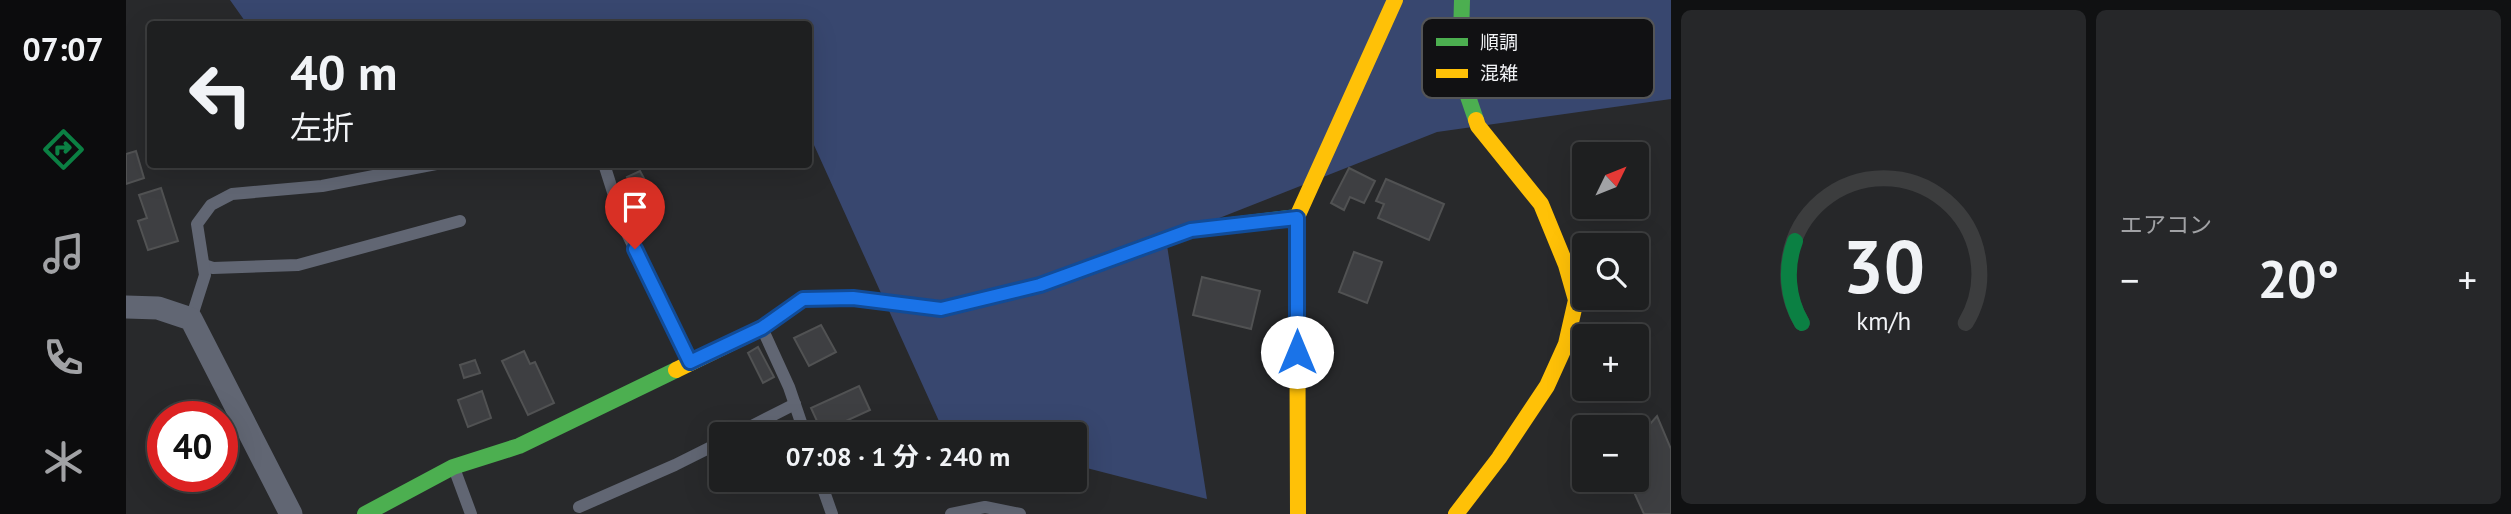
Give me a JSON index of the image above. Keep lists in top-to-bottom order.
{
  "legend": ["順調", "混雑"],
  "north": "top right",
  "page": {
    "tabs": "07:07",
    "tile": "エアコン",
    "turn": ["40 m", "左折"],
    "map_buttons": ["+", "−"],
    "heat": ["−", "20°", "+"],
    "limit": "40",
    "trip": "07:08 · 1 分 · 240 m",
    "gauge": ["30", "km/h"]
  }
}
